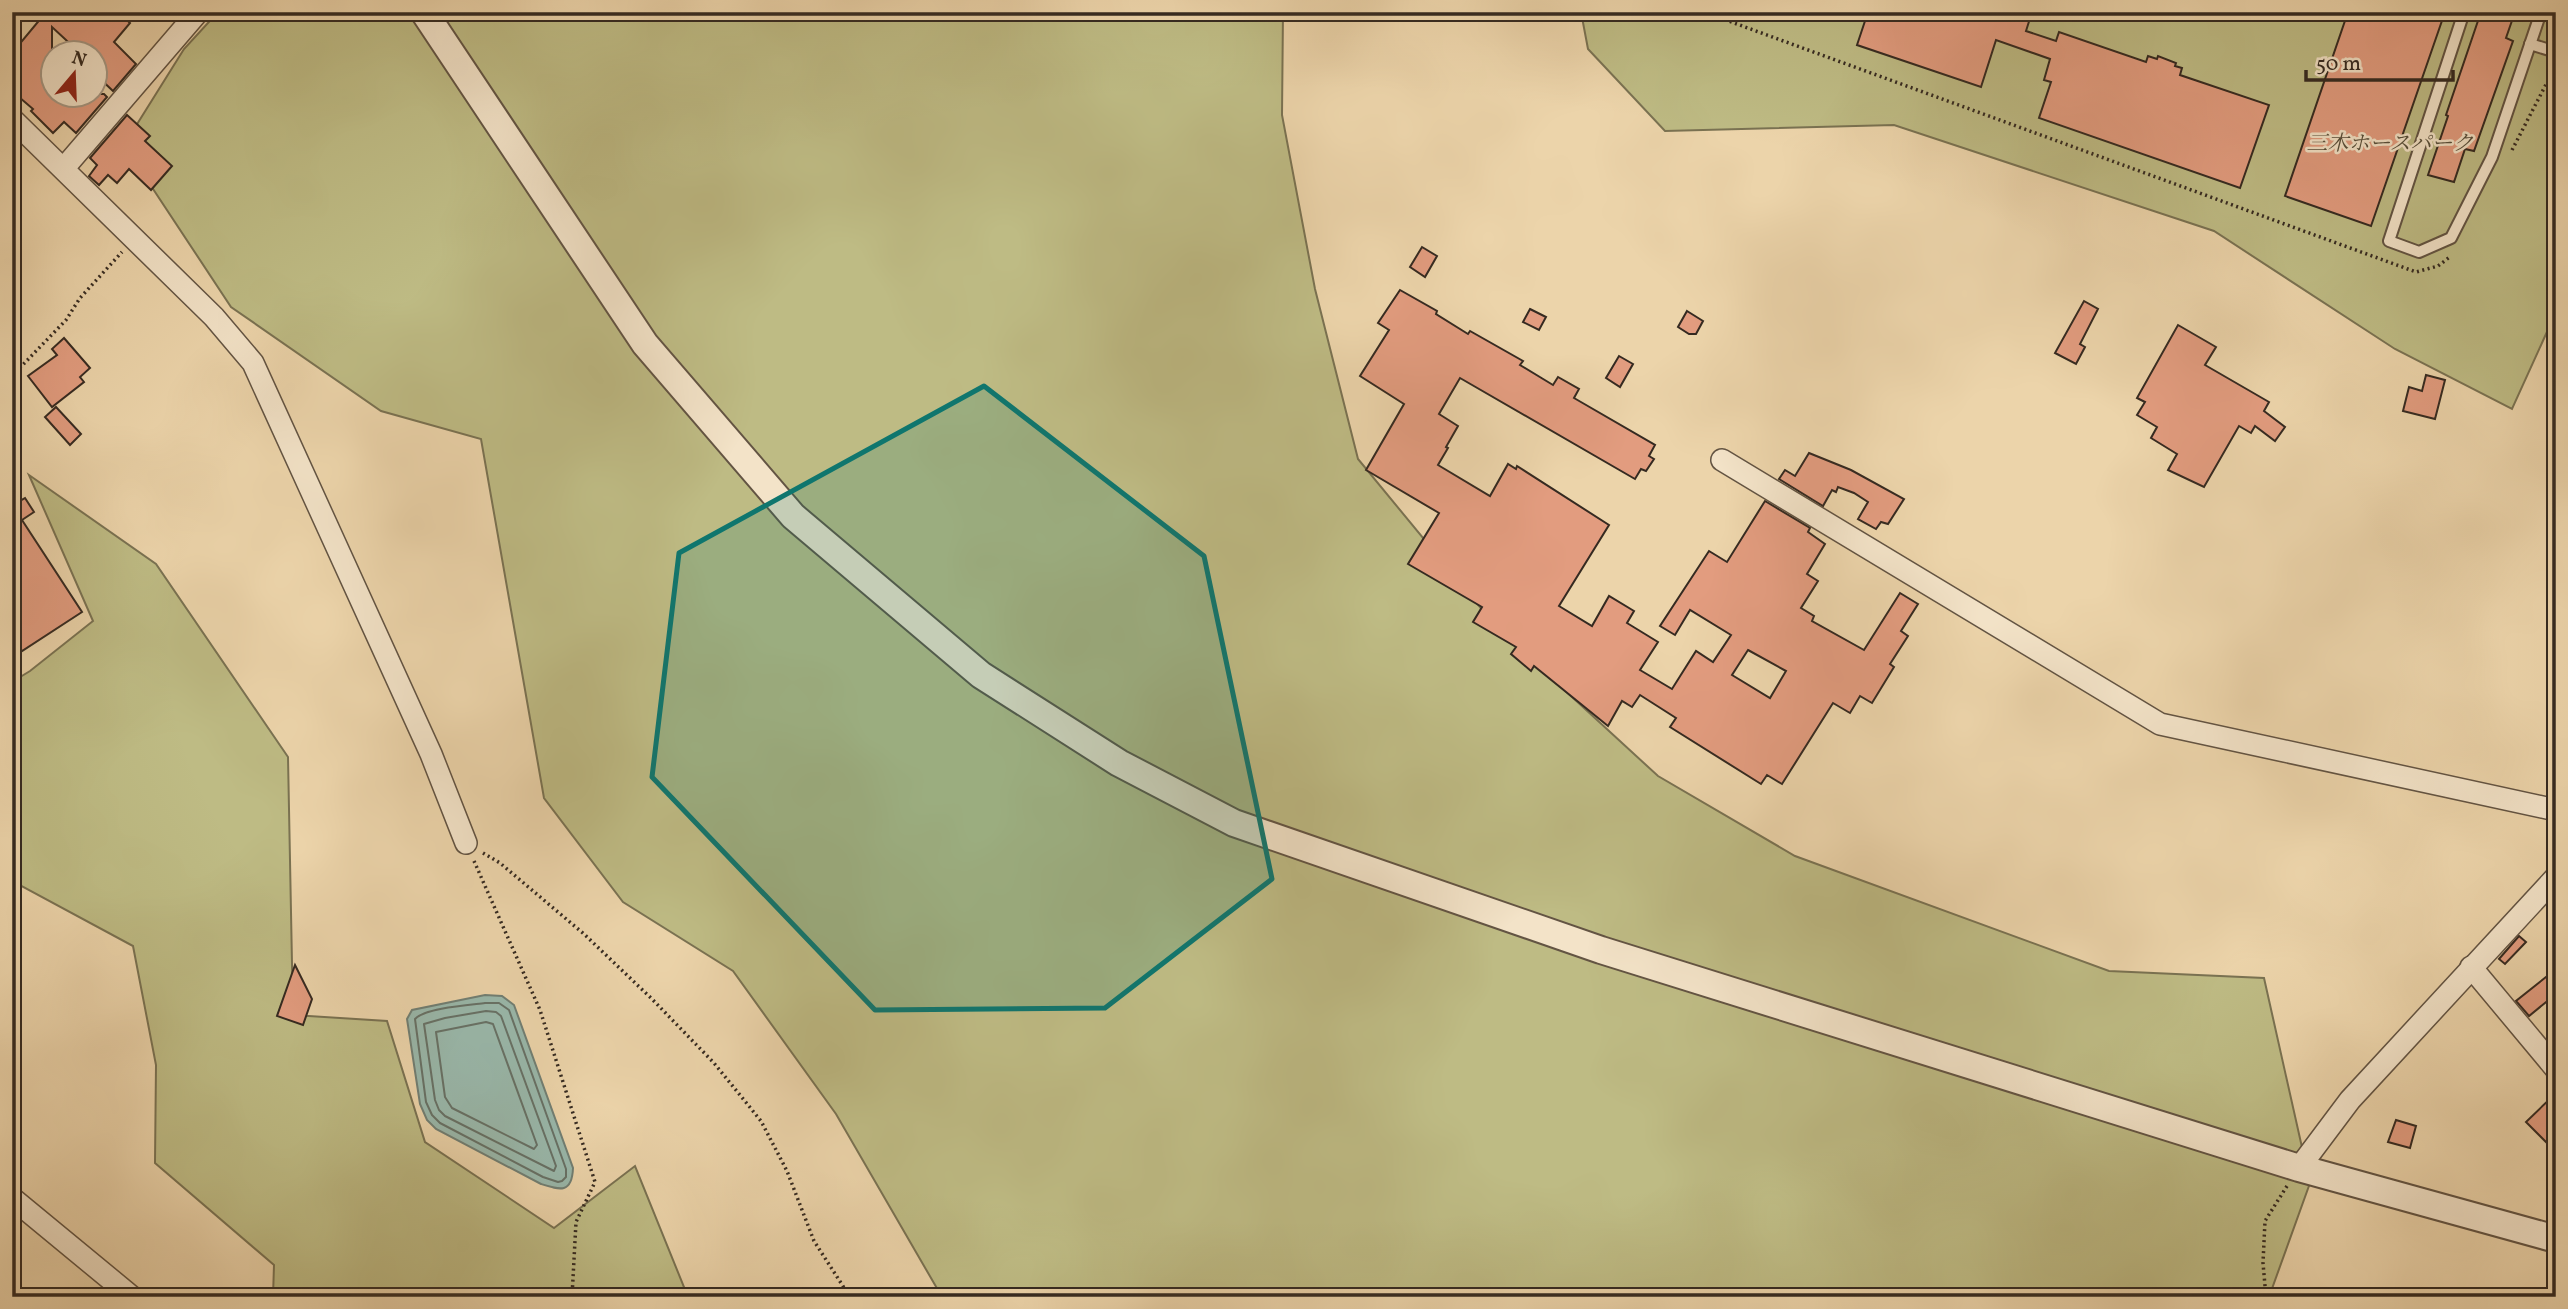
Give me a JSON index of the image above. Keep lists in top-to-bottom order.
{
  "parks": ["三木ホースパーク"],
  "scale_bar": "50 m",
  "north": "top"
}
